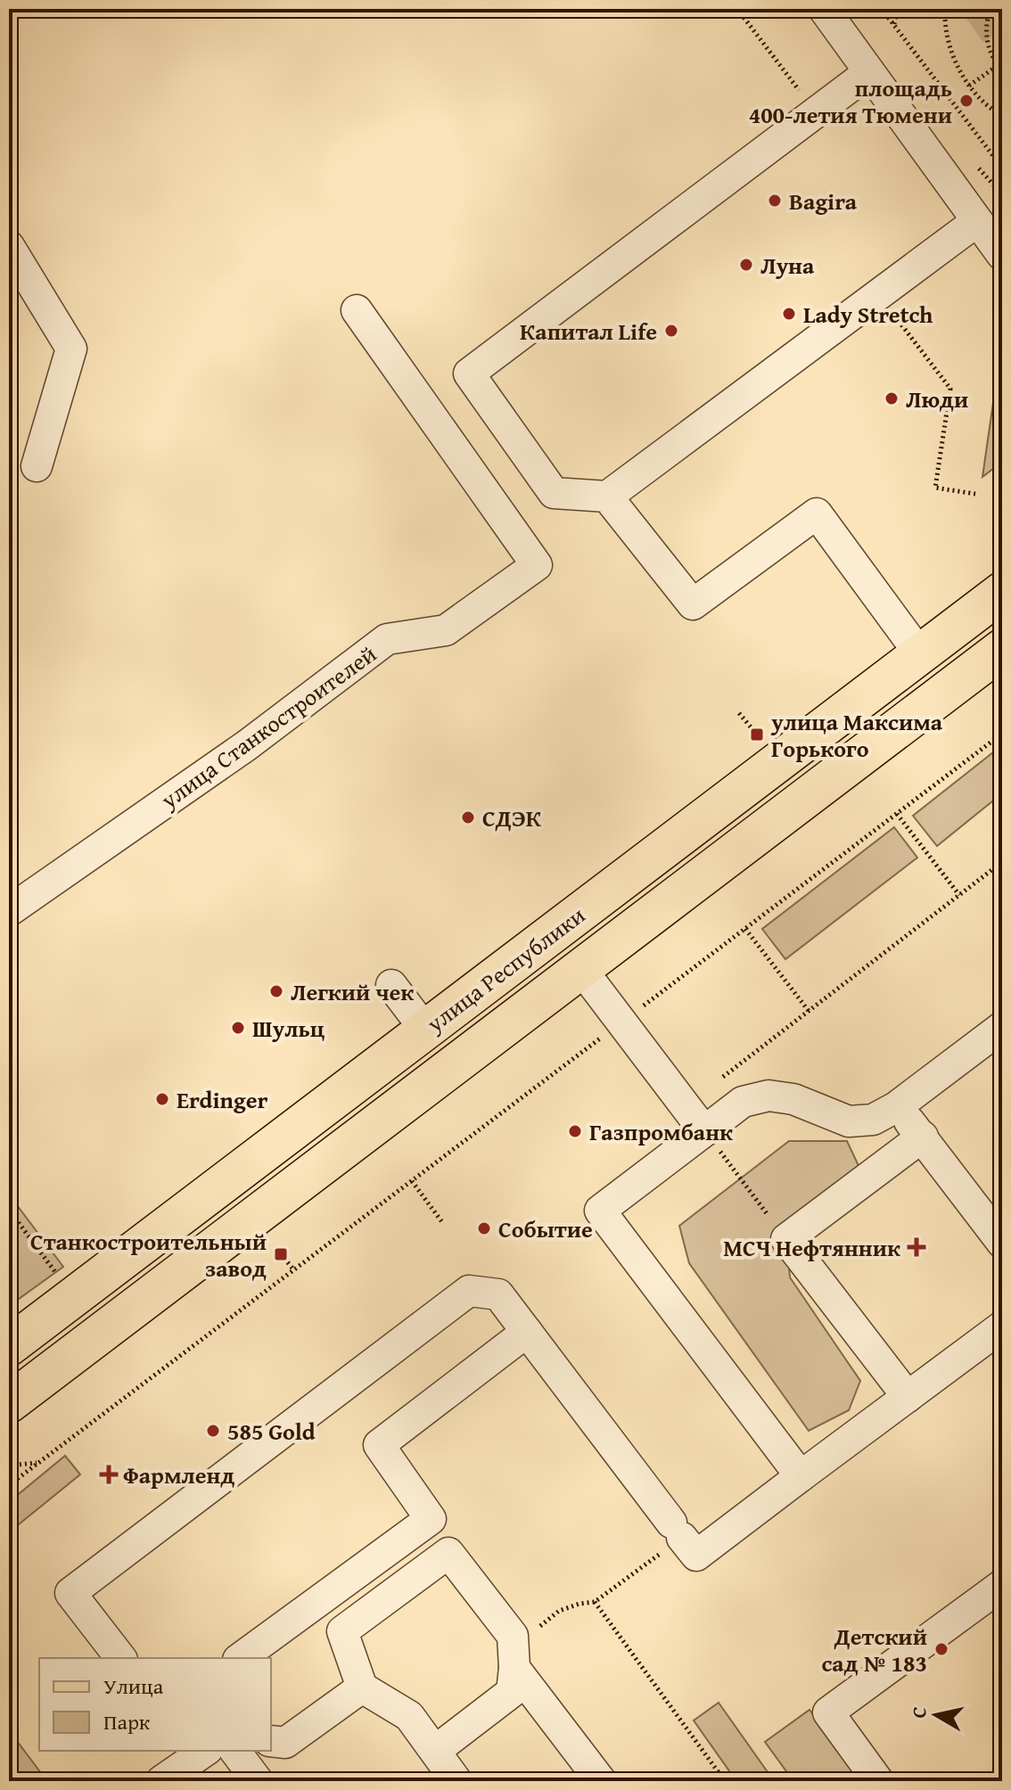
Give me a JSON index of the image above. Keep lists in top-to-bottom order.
{
  "streets": {
    "main road": ["улица Республики"],
    "street": ["улица Станкостроителей"]
  },
  "places": {
    "other": [
      "площадь 400-летия Тюмени",
      "Bagira",
      "Луна",
      "Lady Stretch",
      "Капитал Life",
      "Люди",
      "СДЭК",
      "Легкий чек",
      "Шульц",
      "Erdinger",
      "Газпромбанк",
      "Событие",
      "585 Gold",
      "Детский сад № 183"
    ],
    "transit": ["улица Максима Горького", "Станкостроительный завод"],
    "health": ["МСЧ Нефтянник", "Фармленд"]
  },
  "legend": ["Улица", "Парк"],
  "north": "left"
}
